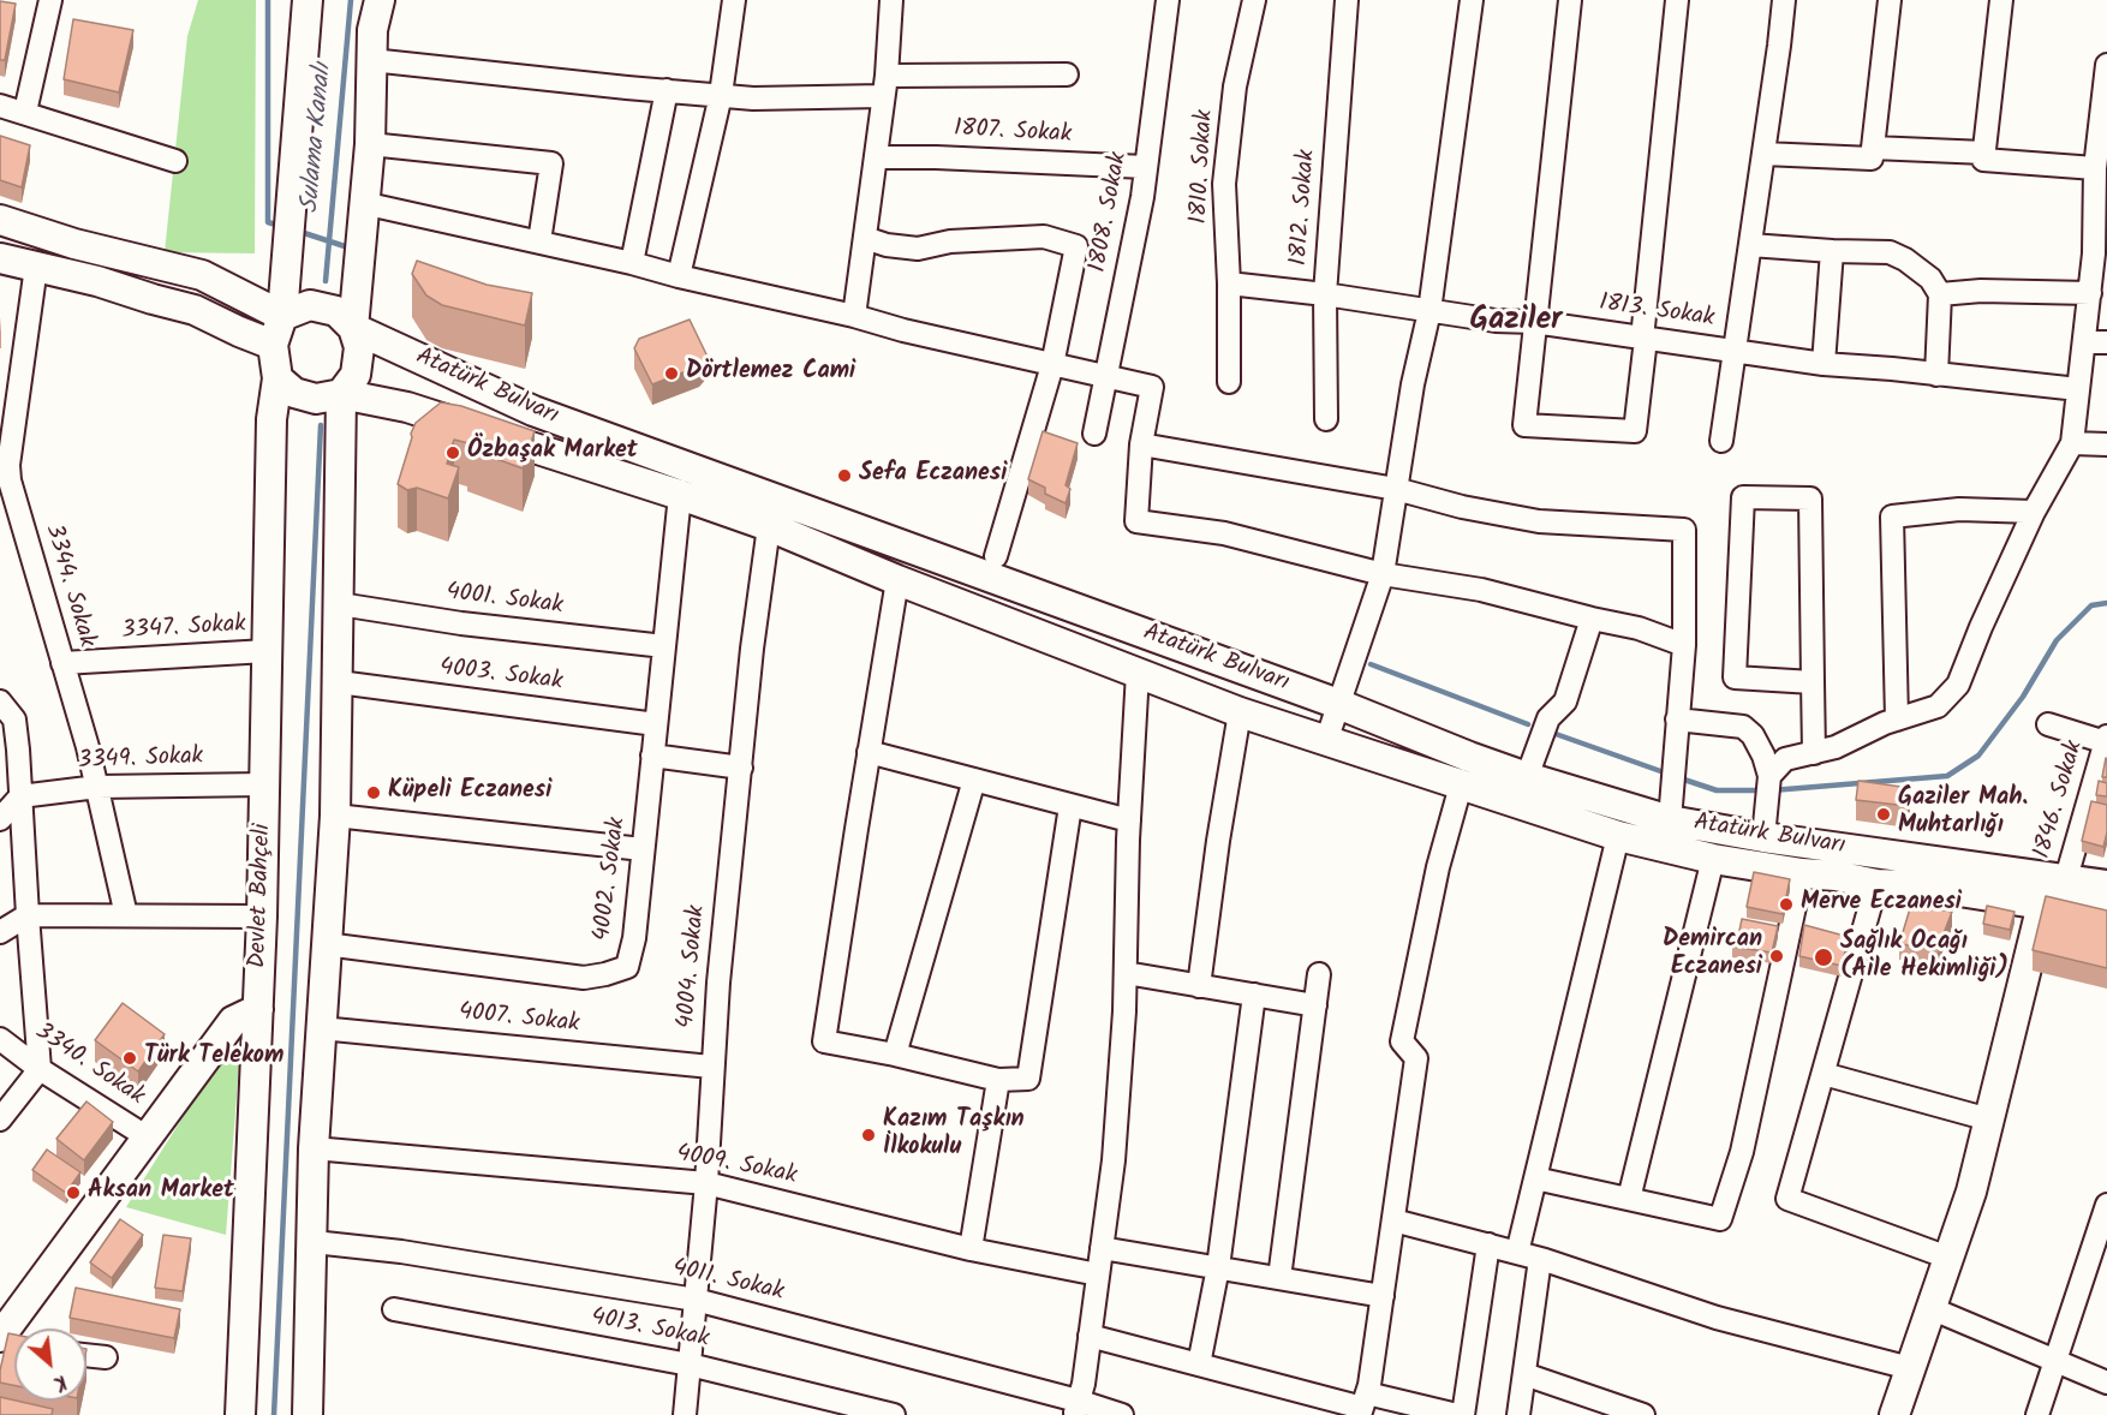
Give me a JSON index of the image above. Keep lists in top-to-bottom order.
{
  "streets": {
    "main road": ["Atatürk Bulvarı", "Devlet Bahçeli"],
    "street": [
      "1807. Sokak",
      "1810. Sokak",
      "1812. Sokak",
      "1808. Sokak",
      "1813. Sokak",
      "3344. Sokak",
      "4001. Sokak",
      "3347. Sokak",
      "4003. Sokak",
      "3349. Sokak",
      "1846. Sokak",
      "4002. Sokak",
      "4004. Sokak",
      "4007. Sokak",
      "3340. Sokak",
      "4009. Sokak",
      "4011. Sokak",
      "4013. Sokak"
    ]
  },
  "crossings": [
    ["1807. Sokak", "1808. Sokak"],
    ["1810. Sokak", "1813. Sokak"],
    ["1812. Sokak", "1813. Sokak"],
    ["Atatürk Bulvarı", "1846. Sokak"],
    ["Atatürk Bulvarı", "4002. Sokak"],
    ["Atatürk Bulvarı", "Devlet Bahçeli"],
    ["Atatürk Bulvarı", "4004. Sokak"],
    ["3344. Sokak", "3347. Sokak"],
    ["3344. Sokak", "3349. Sokak"],
    ["4001. Sokak", "4002. Sokak"],
    ["3347. Sokak", "Devlet Bahçeli"],
    ["4003. Sokak", "4002. Sokak"],
    ["3349. Sokak", "Devlet Bahçeli"],
    ["4004. Sokak", "4007. Sokak"],
    ["4004. Sokak", "4009. Sokak"],
    ["4004. Sokak", "4011. Sokak"],
    ["4004. Sokak", "4013. Sokak"]
  ],
  "districts": ["Gaziler"],
  "water": ["Sulama Kanalı"],
  "places": [
    "Dörtlemez Cami",
    "Özbaşak Market",
    "Sefa Eczanesi",
    "Küpeli Eczanesi",
    "Gaziler Mah. Muhtarlığı",
    "Merve Eczanesi",
    "Demircan Eczanesi",
    "Sağlık Ocağı (Aile Hekimliği)",
    "Türk Telekom",
    "Kazım Taşkın İlkokulu",
    "Aksan Market"
  ],
  "north": "bottom right"
}
